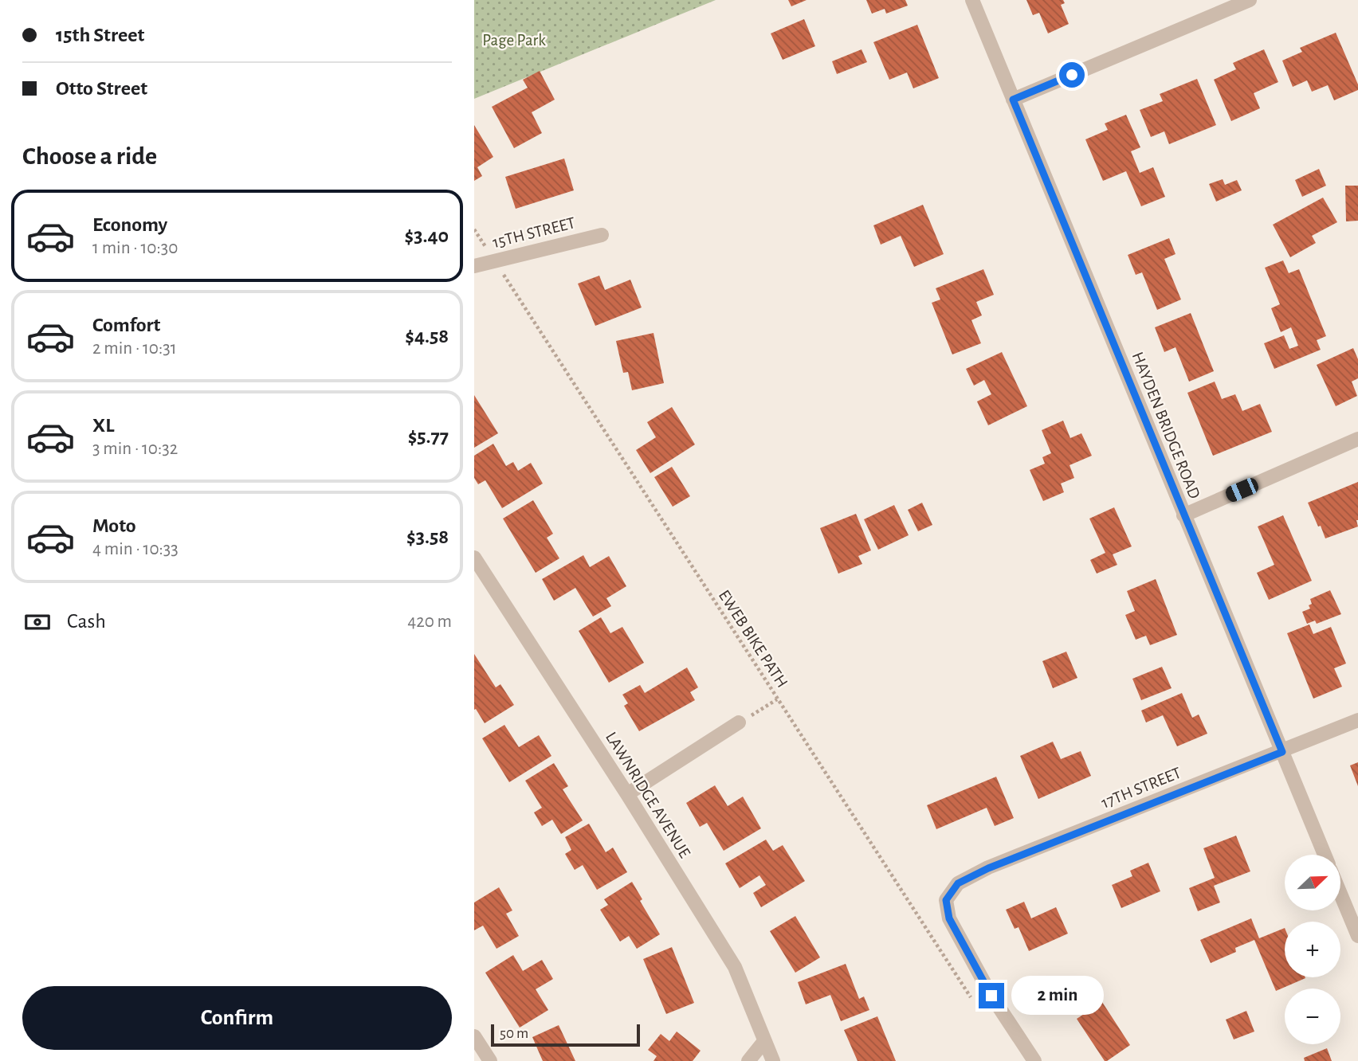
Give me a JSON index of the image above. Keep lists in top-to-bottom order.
{
  "streets": {
    "street": [
      "15TH STREET",
      "HAYDEN BRIDGE ROAD",
      "17TH STREET",
      "LAWNRIDGE AVENUE"
    ],
    "path": ["EWEB BIKE PATH"]
  },
  "crossings": [
    ["15TH STREET", "EWEB BIKE PATH"],
    ["HAYDEN BRIDGE ROAD", "17TH STREET"]
  ],
  "parks": ["Page Park"],
  "scale_bar": "50 m",
  "north": "top right",
  "page": {
    "banner": ["15th Street", "Otto Street"],
    "heading": "Choose a ride",
    "list": [
      {
        "name": "Economy",
        "note": "1 min · 10:30",
        "value": "$3.40"
      },
      {
        "name": "Comfort",
        "note": "2 min · 10:31",
        "value": "$4.58"
      },
      {
        "name": "XL",
        "note": "3 min · 10:32",
        "value": "$5.77"
      },
      {
        "name": "Moto",
        "note": "4 min · 10:33",
        "value": "$3.58"
      }
    ],
    "pay": ["Cash", "420 m"],
    "map_buttons": ["+", "−"],
    "buttons": "Confirm",
    "bubble": "2 min",
    "scale": "50 m"
  }
}
